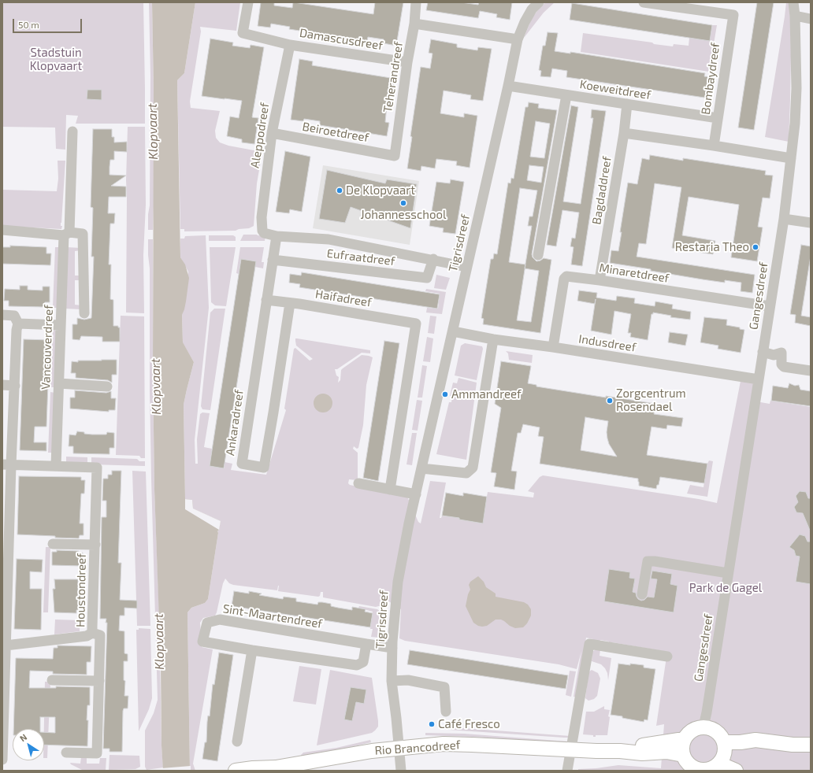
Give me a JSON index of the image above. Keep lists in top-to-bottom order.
{
  "streets": {
    "street": [
      "Damascusdreef",
      "Teherandreef",
      "Bombaydreef",
      "Koeweitdreef",
      "Beiroetdreef",
      "Aleppodreef",
      "Bagdaddreef",
      "Tigrisdreef",
      "Eufraatdreef",
      "Minaretdreef",
      "Gangesdreef",
      "Haifadreef",
      "Indusdreef",
      "Vancouverdreef",
      "Ankaradreef",
      "Houstondreef",
      "Sint-Maartendreef",
      "Rio Brancodreef"
    ]
  },
  "crossings": [
    ["Damascusdreef", "Teherandreef"],
    ["Damascusdreef", "Aleppodreef"],
    ["Teherandreef", "Beiroetdreef"],
    ["Bombaydreef", "Koeweitdreef"],
    ["Koeweitdreef", "Bagdaddreef"],
    ["Koeweitdreef", "Tigrisdreef"],
    ["Beiroetdreef", "Aleppodreef"],
    ["Aleppodreef", "Eufraatdreef"],
    ["Bagdaddreef", "Minaretdreef"],
    ["Tigrisdreef", "Eufraatdreef"],
    ["Tigrisdreef", "Indusdreef"],
    ["Tigrisdreef", "Sint-Maartendreef"],
    ["Tigrisdreef", "Rio Brancodreef"],
    ["Eufraatdreef", "Ankaradreef"],
    ["Minaretdreef", "Gangesdreef"],
    ["Minaretdreef", "Indusdreef"],
    ["Gangesdreef", "Indusdreef"],
    ["Gangesdreef", "Rio Brancodreef"],
    ["Haifadreef", "Ankaradreef"],
    ["Vancouverdreef", "Houstondreef"]
  ],
  "water": ["Klopvaart"],
  "parks": ["Stadstuin Klopvaart", "Park de Gagel"],
  "places": [
    "De Klopvaart",
    "Johannesschool",
    "Restaria Theo",
    "Ammandreef",
    "Zorgcentrum Rosendael",
    "Café Fresco"
  ],
  "scale_bar": "50 m",
  "north": "top left"
}
